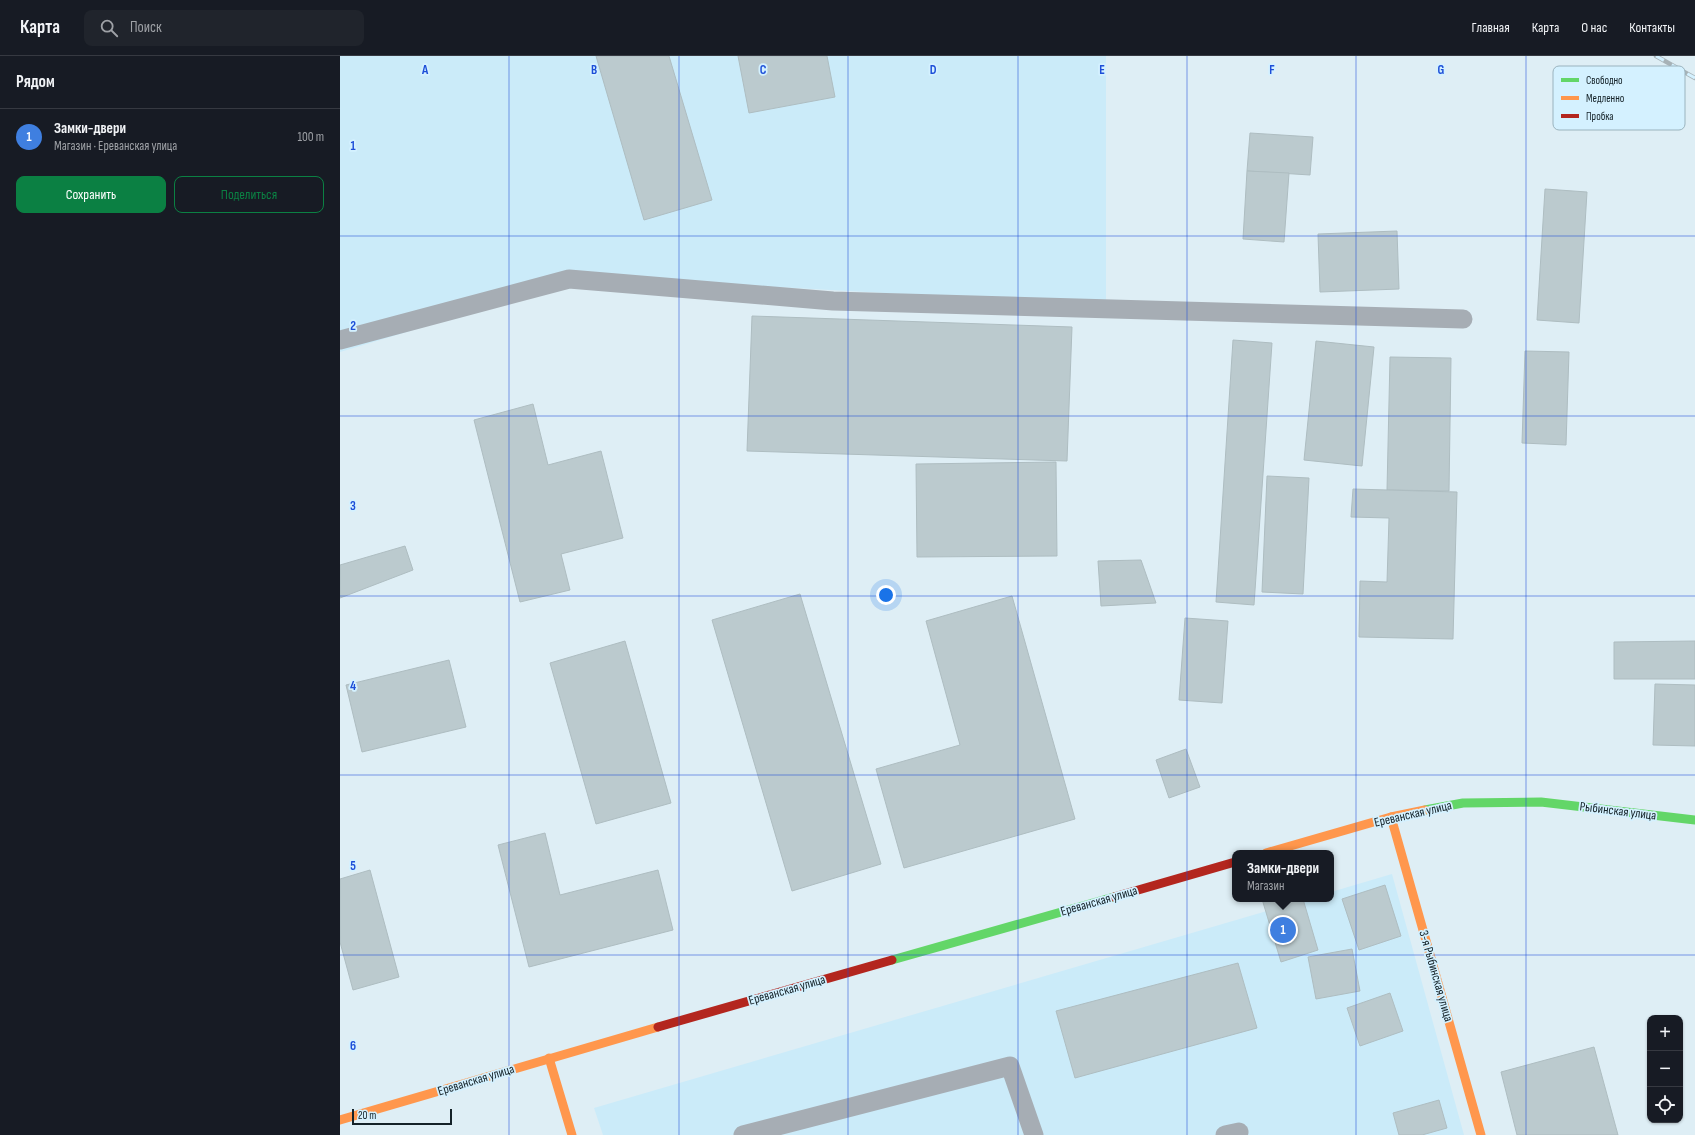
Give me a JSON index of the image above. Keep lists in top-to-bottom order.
{
  "streets": {
    "main road": ["Рыбинская улица", "Ереванская улица", "3-я Рыбинская улица"]
  },
  "crossings": [
    ["Рыбинская улица", "Ереванская улица"],
    ["Ереванская улица", "3-я Рыбинская улица"]
  ],
  "legend": ["Свободно", "Медленно", "Пробка"],
  "scale_bar": "20 m",
  "page": {
    "header": "Карта",
    "search": "Поиск",
    "nav": [
      "Главная",
      "Карта",
      "О нас",
      "Контакты"
    ],
    "heading": "Рядом",
    "list": [
      {
        "mark": "1",
        "name": "Замки-двери",
        "note": "Магазин · Ереванская улица",
        "value": "100 m"
      }
    ],
    "buttons": ["Сохранить", "Поделиться"],
    "popup": ["Замки-двери", "Магазин"],
    "pins": "1",
    "map_buttons": ["+", "−"],
    "scale": "20 m"
  },
  "grid": {
    "columns": [
      "A",
      "B",
      "C",
      "D",
      "E",
      "F",
      "G"
    ],
    "rows": [
      "1",
      "2",
      "3",
      "4",
      "5",
      "6"
    ]
  }
}
